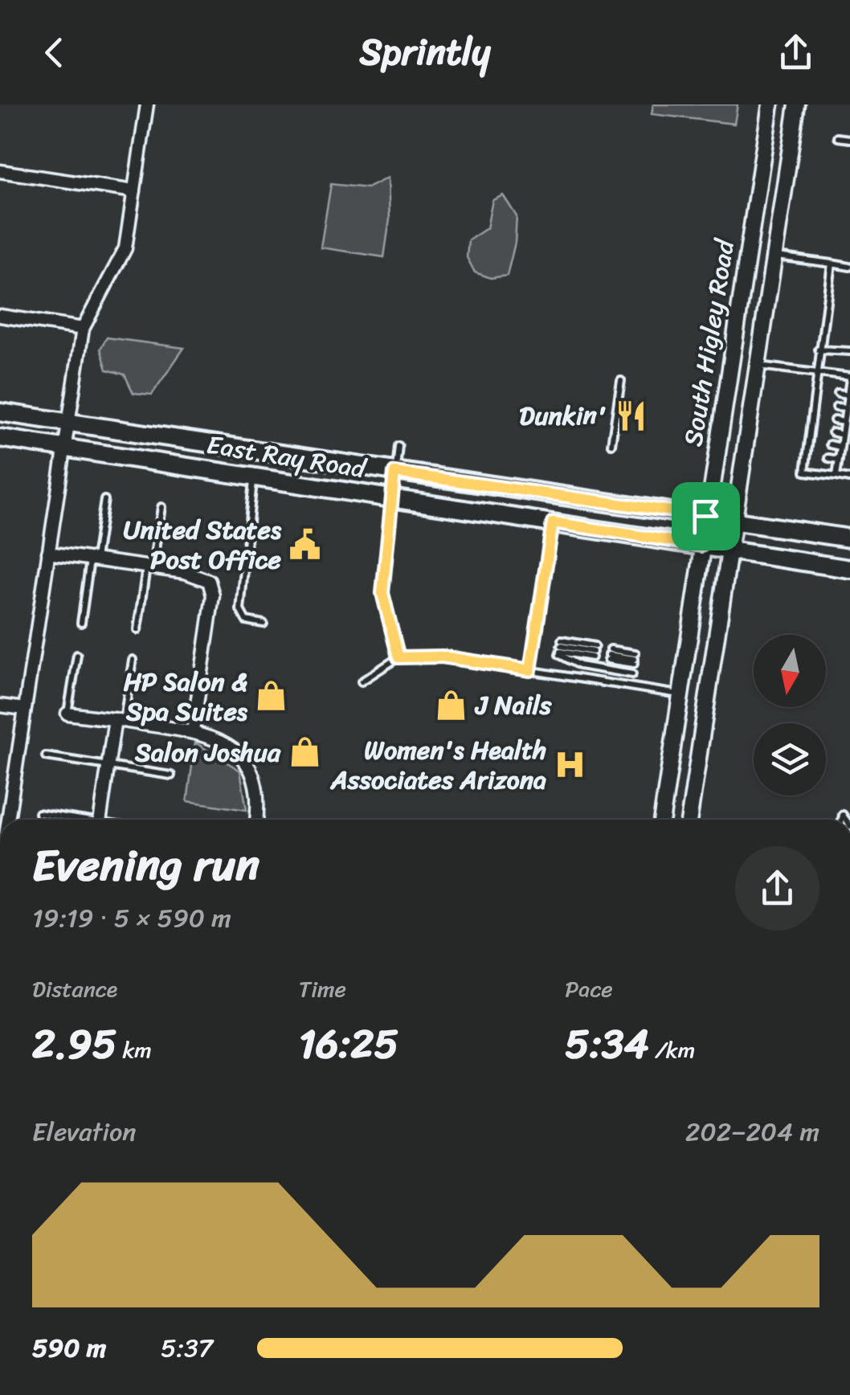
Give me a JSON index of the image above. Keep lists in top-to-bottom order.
{
  "streets": {
    "main road": ["South Higley Road", "East Ray Road"]
  },
  "crossings": [
    ["South Higley Road", "East Ray Road"]
  ],
  "places": {
    "restaurant": ["Dunkin'"],
    "public building": ["United States Post Office"],
    "shop": ["HP Salon & Spa Suites", "J Nails", "Salon Joshua"],
    "hospital": ["Women's Health Associates Arizona"]
  },
  "north": "bottom",
  "page": {
    "header": "Sprintly",
    "heading": ["Evening run", "19:19 · 5 × 590 m"],
    "stats": [
      ["Distance", "2.95 km"],
      ["Time", "16:25"],
      ["Pace", "5:34 /km"]
    ],
    "chart": ["Elevation", "202–204 m"],
    "list": [
      {
        "name": "590 m",
        "note": "5:37"
      }
    ]
  }
}
